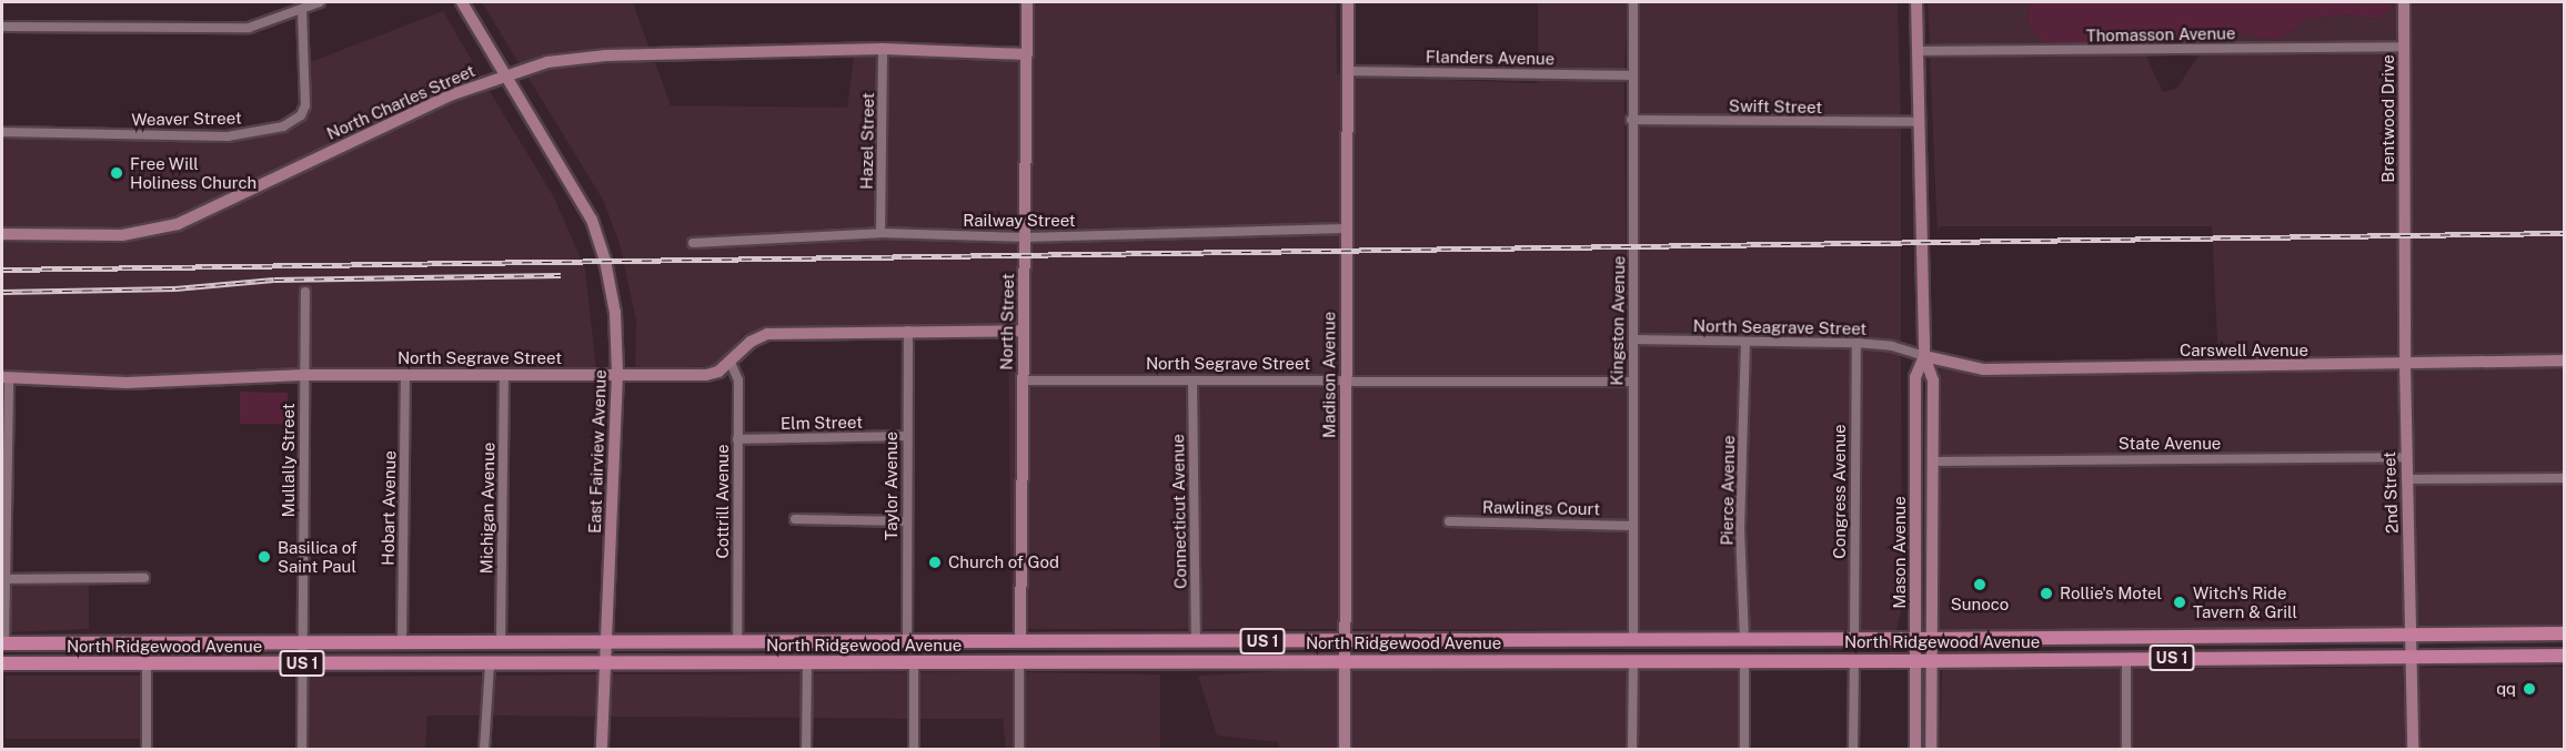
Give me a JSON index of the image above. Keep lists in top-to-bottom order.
{
  "streets": {
    "main road": ["US 1", "North Ridgewood Avenue"],
    "street": [
      "Thomasson Avenue",
      "Flanders Avenue",
      "North Charles Street",
      "Swift Street",
      "Weaver Street",
      "Brentwood Drive",
      "Hazel Street",
      "Railway Street",
      "Kingston Avenue",
      "North Street",
      "North Seagrave Street",
      "Carswell Avenue",
      "North Segrave Street",
      "Madison Avenue",
      "Elm Street",
      "State Avenue",
      "East Fairview Avenue",
      "Mullally Street",
      "Taylor Avenue",
      "Pierce Avenue",
      "Congress Avenue",
      "2nd Street",
      "Cottrill Avenue",
      "Hobart Avenue",
      "Michigan Avenue",
      "Rawlings Court",
      "Connecticut Avenue",
      "Mason Avenue"
    ]
  },
  "crossings": [
    ["Thomasson Avenue", "Brentwood Drive"],
    ["Thomasson Avenue", "Mason Avenue"],
    ["Flanders Avenue", "Kingston Avenue"],
    ["Flanders Avenue", "Madison Avenue"],
    ["North Charles Street", "Hazel Street"],
    ["North Charles Street", "North Street"],
    ["North Charles Street", "East Fairview Avenue"],
    ["Swift Street", "Kingston Avenue"],
    ["Swift Street", "Mason Avenue"],
    ["Brentwood Drive", "2nd Street"],
    ["Hazel Street", "Railway Street"],
    ["Railway Street", "North Street"],
    ["Railway Street", "Madison Avenue"],
    ["Kingston Avenue", "North Seagrave Street"],
    ["Kingston Avenue", "North Segrave Street"],
    ["Kingston Avenue", "Rawlings Court"],
    ["Kingston Avenue", "North Ridgewood Avenue"],
    ["North Street", "North Segrave Street"],
    ["North Street", "North Ridgewood Avenue"],
    ["North Seagrave Street", "Carswell Avenue"],
    ["North Seagrave Street", "Pierce Avenue"],
    ["North Seagrave Street", "Congress Avenue"],
    ["North Seagrave Street", "Mason Avenue"],
    ["Carswell Avenue", "2nd Street"],
    ["Carswell Avenue", "Mason Avenue"],
    ["North Segrave Street", "Madison Avenue"],
    ["North Segrave Street", "East Fairview Avenue"],
    ["North Segrave Street", "Mullally Street"],
    ["North Segrave Street", "Taylor Avenue"],
    ["North Segrave Street", "Cottrill Avenue"],
    ["North Segrave Street", "Hobart Avenue"],
    ["North Segrave Street", "Michigan Avenue"],
    ["North Segrave Street", "Connecticut Avenue"],
    ["Madison Avenue", "North Ridgewood Avenue"],
    ["Elm Street", "Taylor Avenue"],
    ["Elm Street", "Cottrill Avenue"],
    ["State Avenue", "2nd Street"],
    ["State Avenue", "Mason Avenue"],
    ["East Fairview Avenue", "North Ridgewood Avenue"],
    ["Mullally Street", "North Ridgewood Avenue"],
    ["Taylor Avenue", "North Ridgewood Avenue"],
    ["Pierce Avenue", "North Ridgewood Avenue"],
    ["Congress Avenue", "North Ridgewood Avenue"],
    ["2nd Street", "North Ridgewood Avenue"],
    ["Cottrill Avenue", "North Ridgewood Avenue"],
    ["Hobart Avenue", "North Ridgewood Avenue"],
    ["Michigan Avenue", "North Ridgewood Avenue"],
    ["Connecticut Avenue", "North Ridgewood Avenue"],
    ["Mason Avenue", "North Ridgewood Avenue"]
  ],
  "places": [
    "Free Will Holiness Church",
    "Basilica of Saint Paul",
    "Church of God",
    "Sunoco",
    "Rollie's Motel",
    "Witch's Ride Tavern & Grill",
    "qq"
  ]
}
